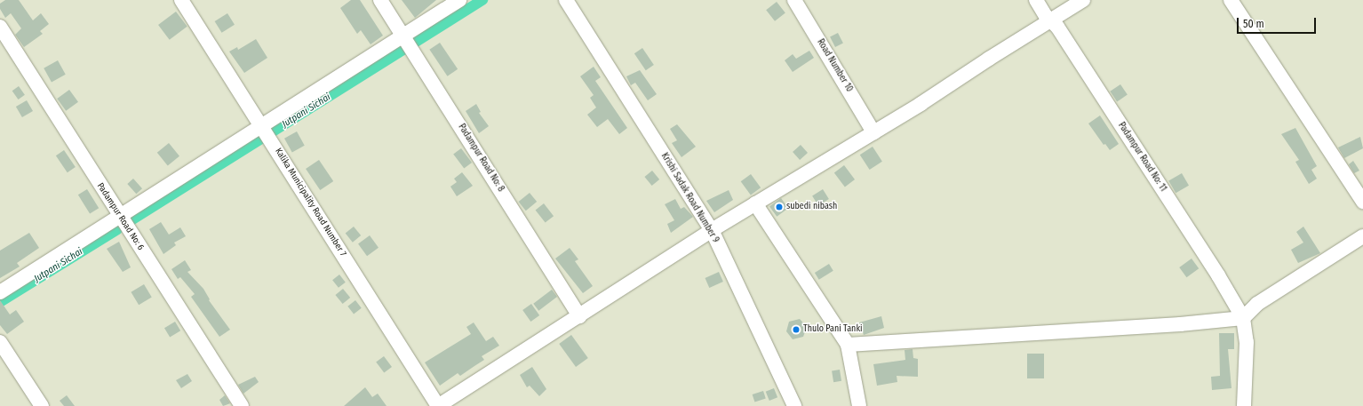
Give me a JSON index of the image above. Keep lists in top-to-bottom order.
{
  "streets": {
    "street": [
      "Road Number 10",
      "Padampur Road No: 11",
      "Padampur Road No: 8",
      "Krishi Sadak Road Number 9",
      "Kalika Municipality Road Number 7",
      "Padampur Road No: 6"
    ]
  },
  "water": ["Jutpani Sichai"],
  "places": ["subedi nibash", "Thulo Pani Tanki"],
  "scale_bar": "50 m"
}
